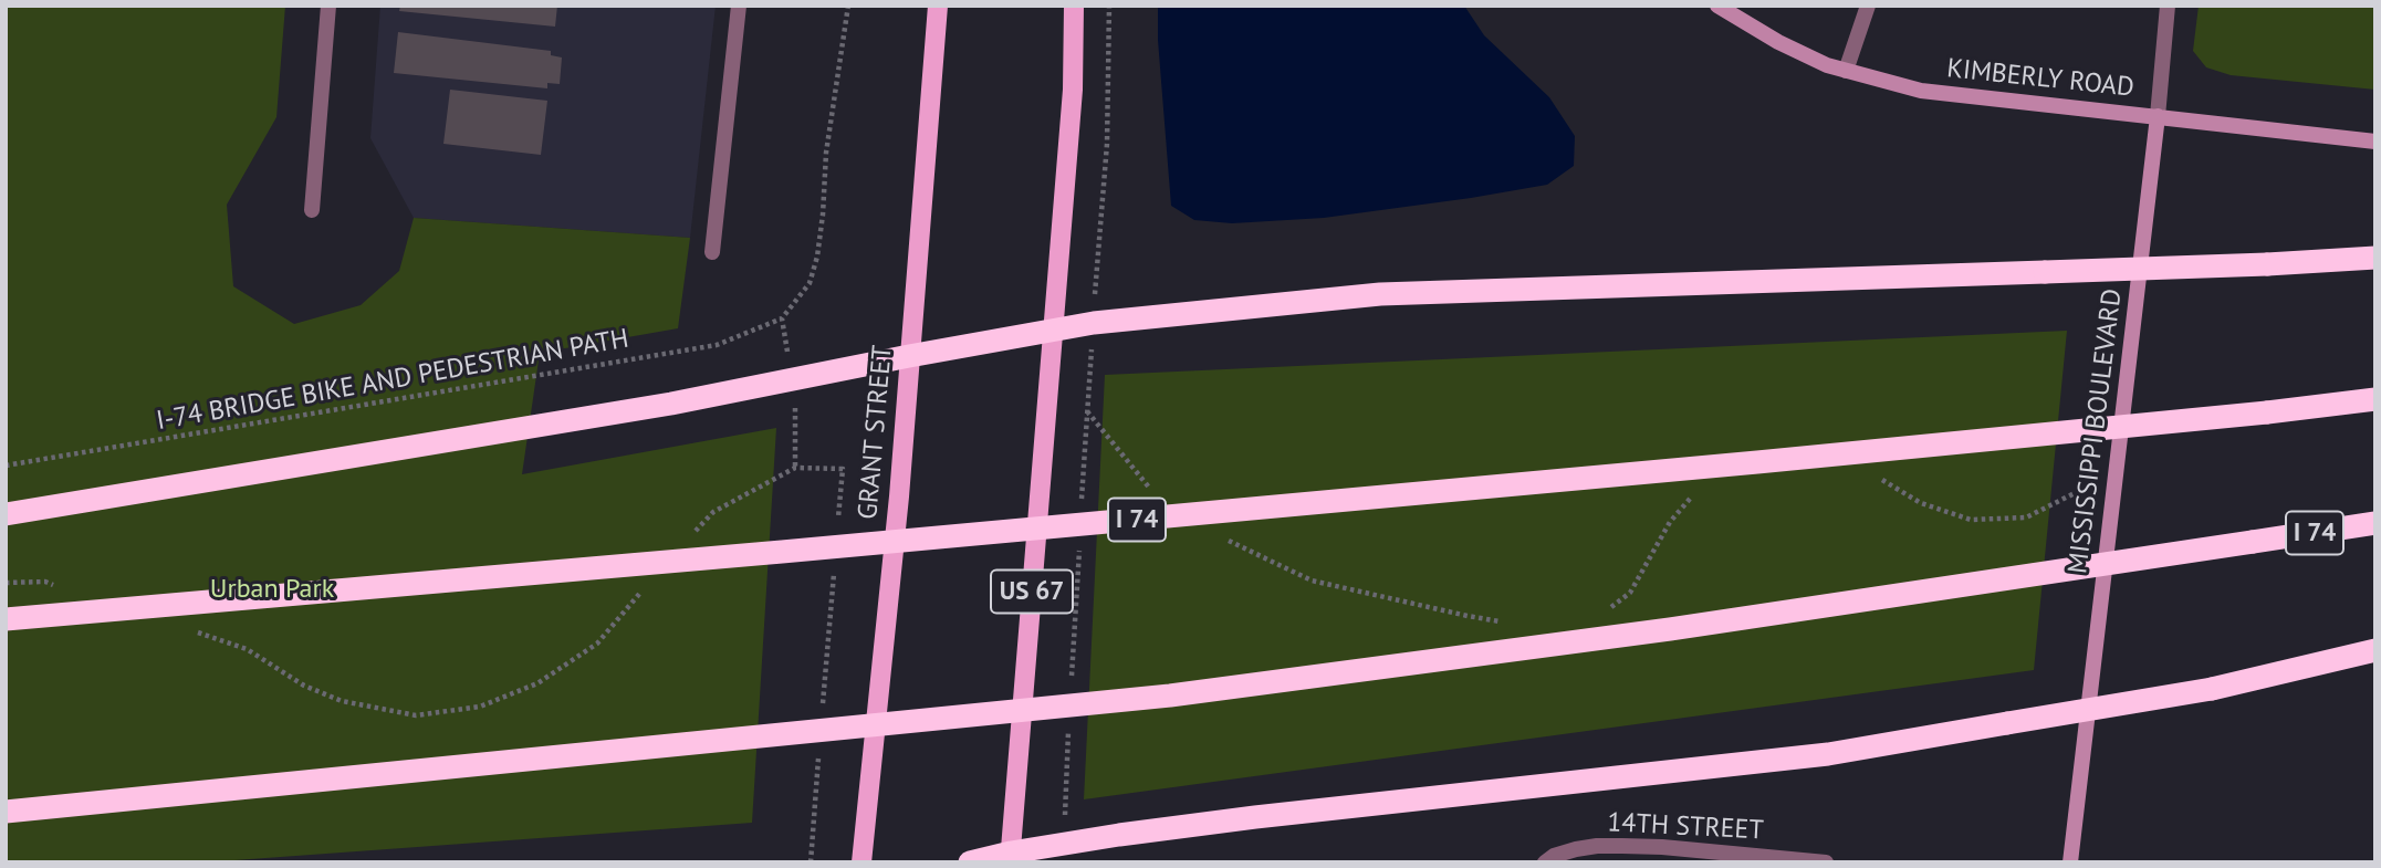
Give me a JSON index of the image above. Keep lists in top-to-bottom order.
{
  "streets": {
    "highway": ["I 74"],
    "main road": ["GRANT STREET", "US 67"],
    "street": ["KIMBERLY ROAD", "MISSISSIPPI BOULEVARD", "14TH STREET"],
    "path": ["I-74 BRIDGE BIKE AND PEDESTRIAN PATH"]
  },
  "crossings": [
    ["KIMBERLY ROAD", "MISSISSIPPI BOULEVARD"]
  ],
  "parks": ["Urban Park"]
}
